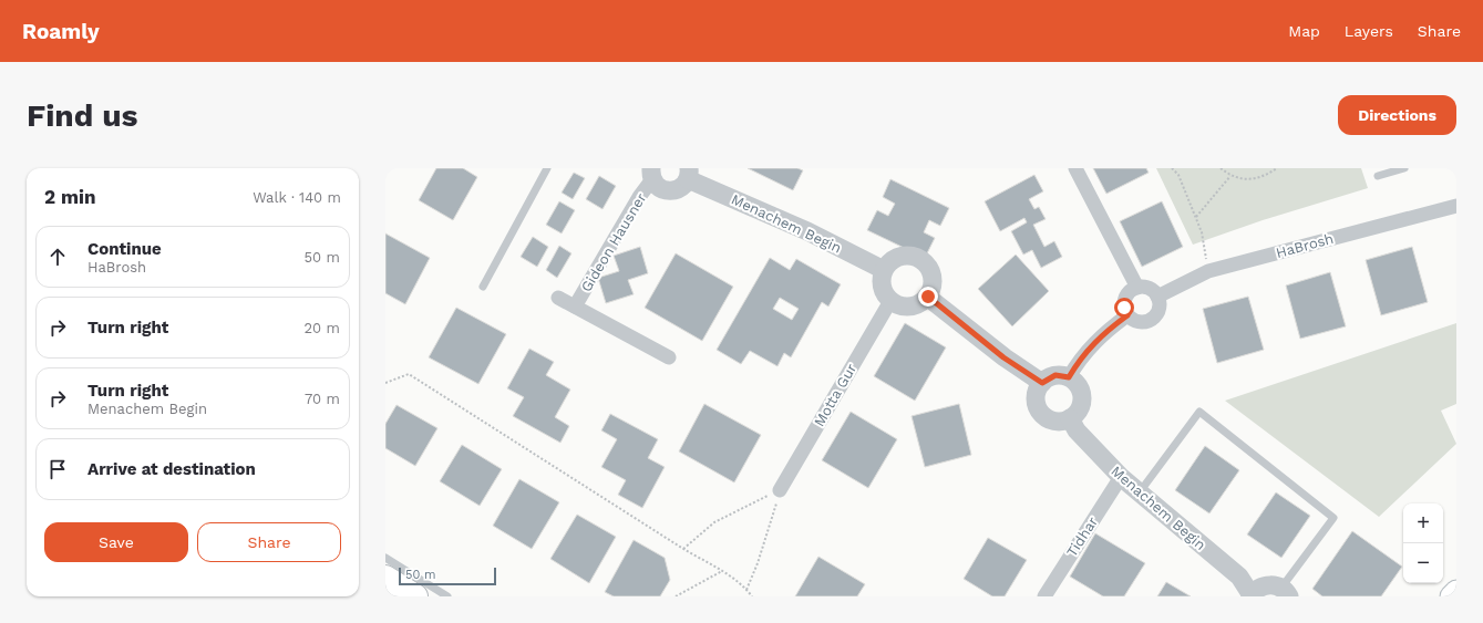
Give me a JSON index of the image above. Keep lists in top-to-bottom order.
{
  "streets": {
    "street": [
      "Menachem Begin",
      "Gideon Hausner",
      "HaBrosh",
      "Motta Gur",
      "Tidhar"
    ]
  },
  "crossings": [
    ["Menachem Begin", "Motta Gur"],
    ["Menachem Begin", "Tidhar"]
  ],
  "scale_bar": "50 m",
  "page": {
    "header": "Roamly",
    "nav": ["Map", "Layers", "Share"],
    "buttons": [
      "Directions",
      ["Save", "Share"]
    ],
    "title": "Find us",
    "heading": ["2 min", "Walk · 140 m"],
    "list": [
      ["Continue", "HaBrosh", "50 m"],
      ["Turn right", "20 m"],
      ["Turn right", "Menachem Begin", "70 m"],
      "Arrive at destination"
    ],
    "map_buttons": ["+", "−"],
    "scale": "50 m"
  }
}
